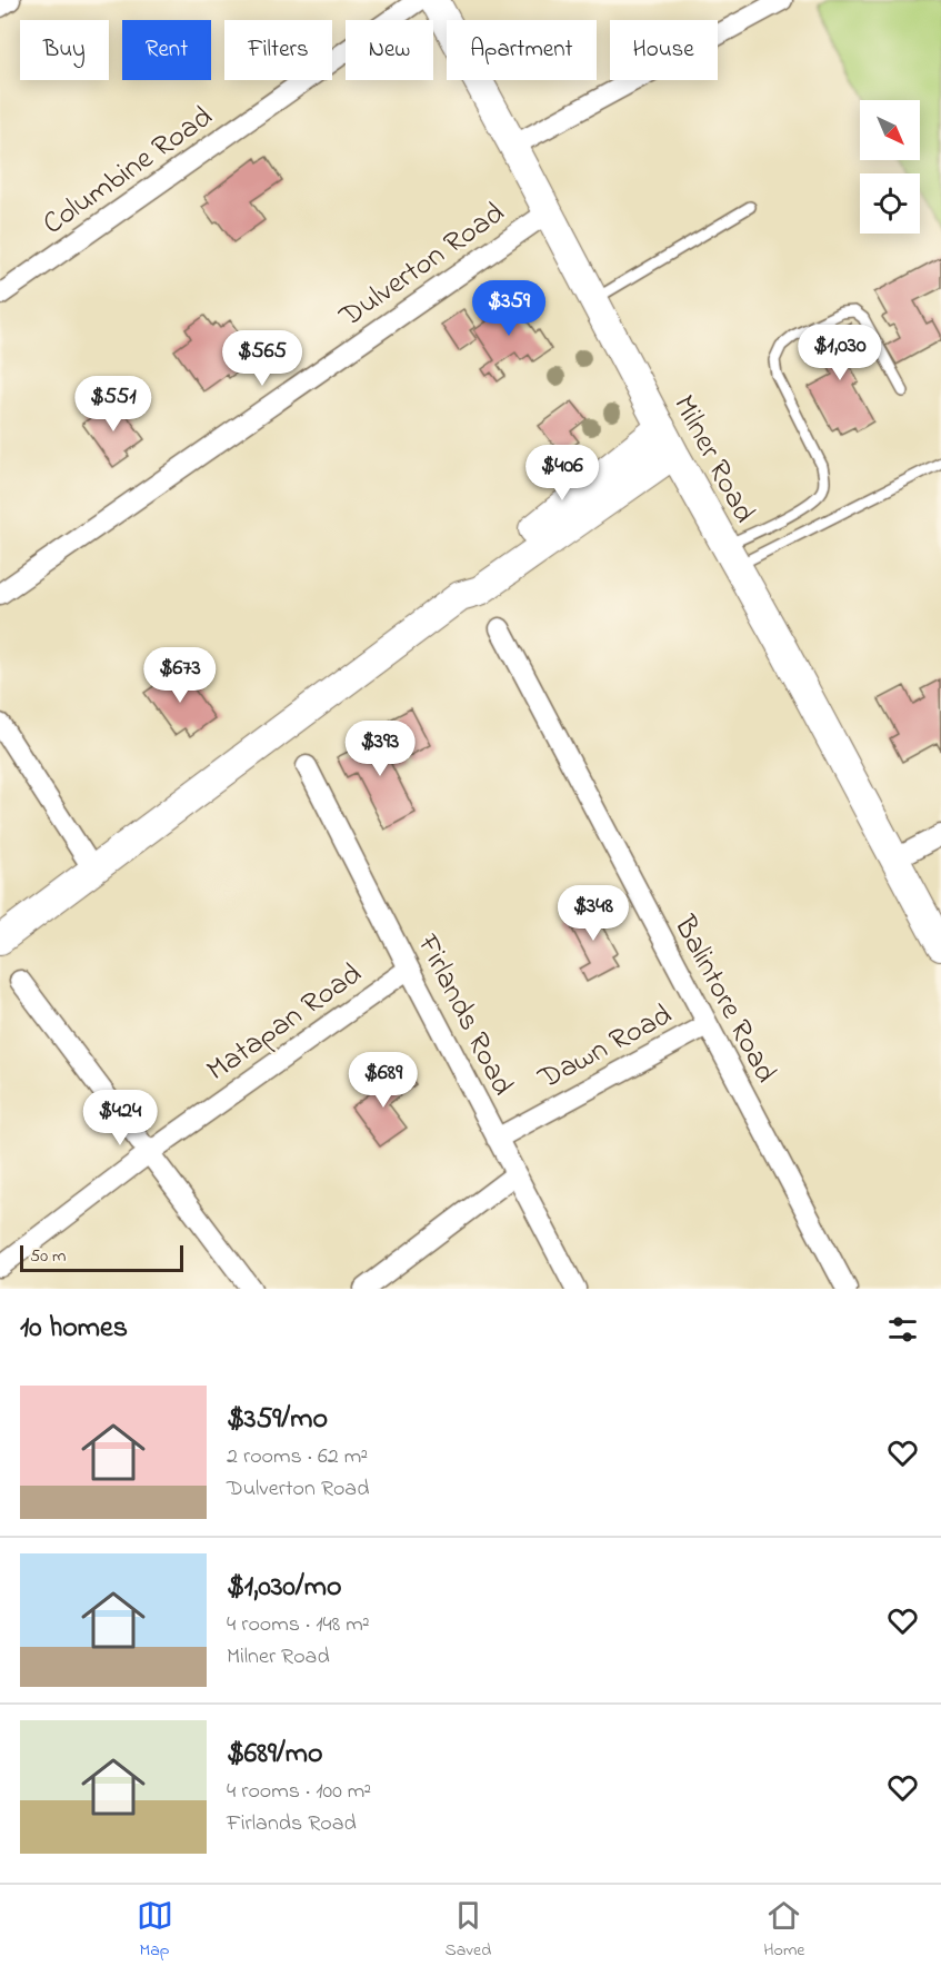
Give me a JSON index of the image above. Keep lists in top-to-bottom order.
{
  "streets": {
    "street": [
      "Columbine Road",
      "Dulverton Road",
      "Milner Road",
      "Balintore Road",
      "Firlands Road",
      "Matapan Road",
      "Dawn Road"
    ]
  },
  "crossings": [
    ["Dulverton Road", "Milner Road"],
    ["Balintore Road", "Dawn Road"],
    ["Firlands Road", "Matapan Road"],
    ["Firlands Road", "Dawn Road"]
  ],
  "scale_bar": "50 m",
  "north": "bottom right",
  "page": {
    "chip": [
      "Buy",
      "Rent",
      "Filters",
      "New",
      "Apartment",
      "House"
    ],
    "price": [
      "$359",
      "$1,030",
      "$565",
      "$551",
      "$406",
      "$673",
      "$393",
      "$348",
      "$689",
      "$424"
    ],
    "scale": "50 m",
    "heading": "10 homes",
    "list": [
      {
        "name": "$359/mo",
        "note": "2 rooms · 62 m² · Dulverton Road"
      },
      {
        "name": "$1,030/mo",
        "note": "4 rooms · 148 m² · Milner Road"
      },
      {
        "name": "$689/mo",
        "note": "4 rooms · 100 m² · Firlands Road"
      }
    ],
    "tabs": ["Map", "Saved", "Home"]
  }
}
